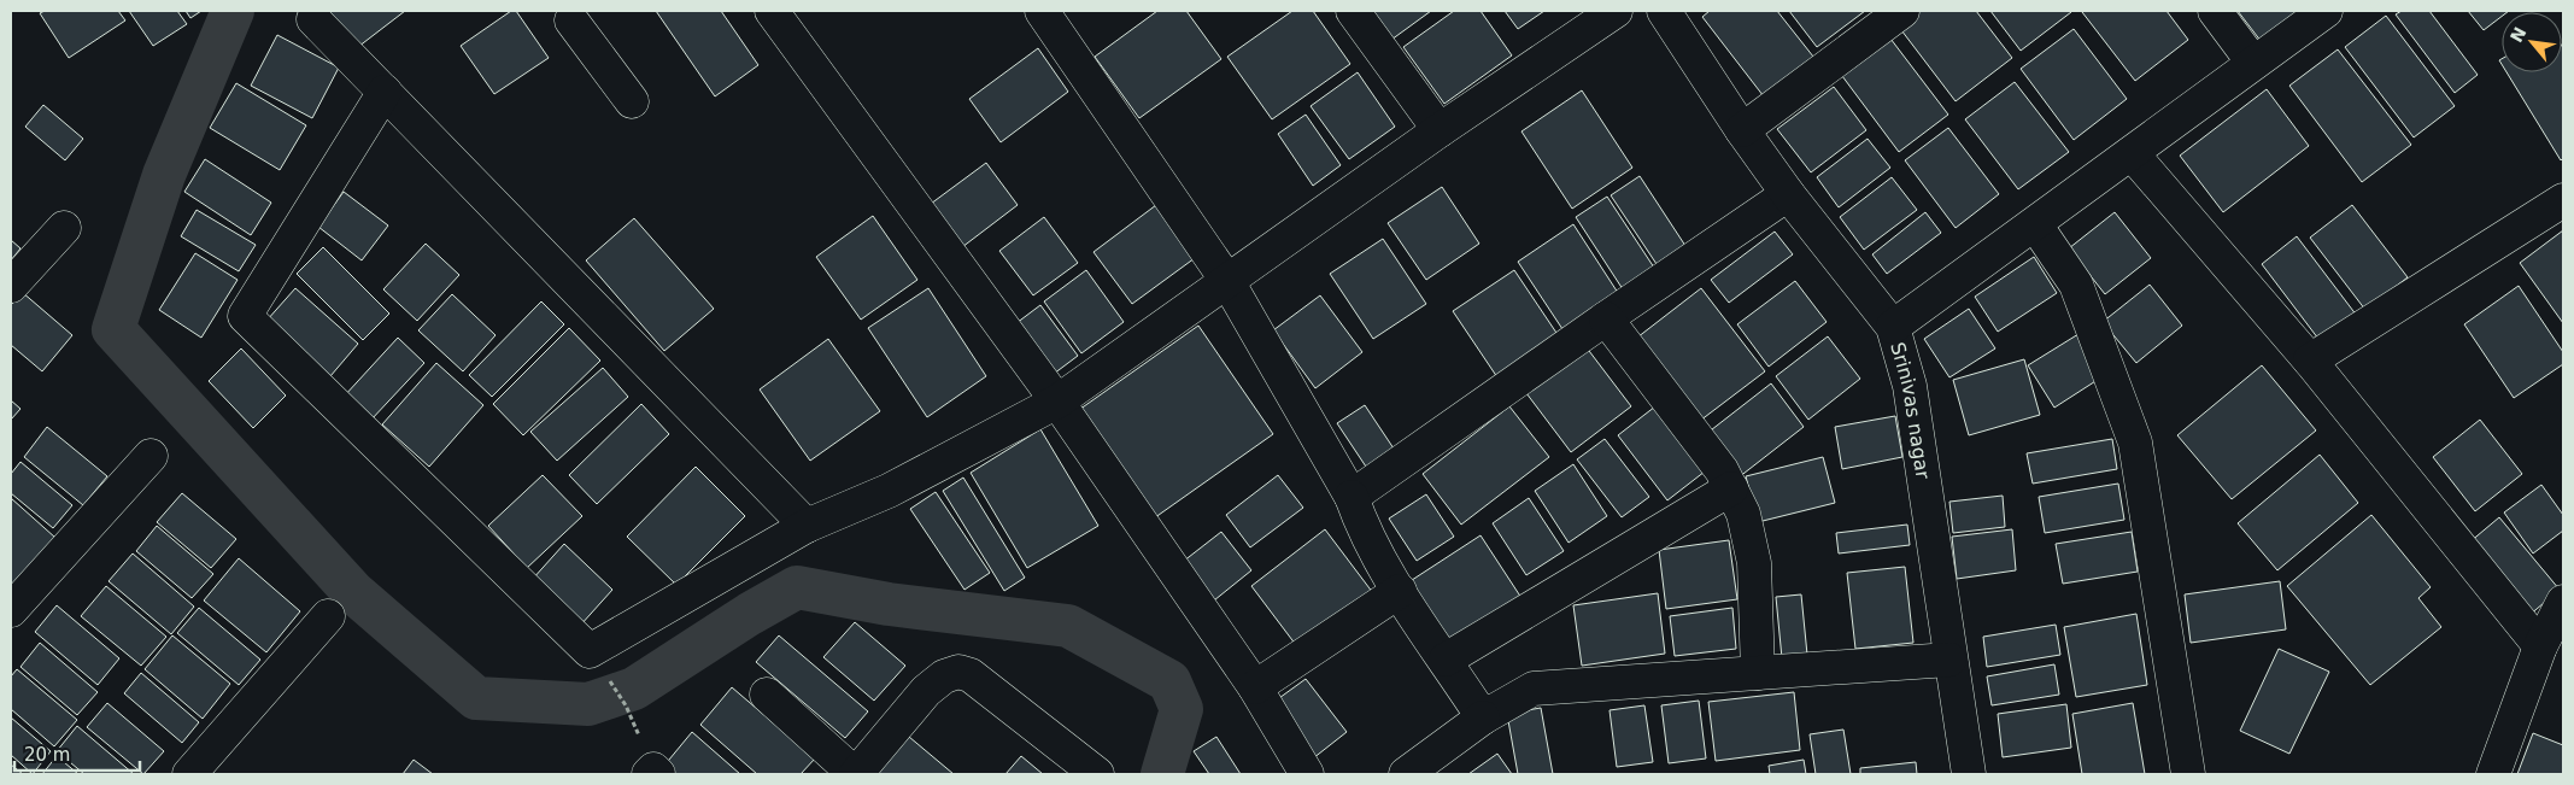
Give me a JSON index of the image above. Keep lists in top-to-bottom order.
{
  "streets": {
    "street": ["Srinivas nagar"]
  },
  "scale_bar": "20 m",
  "north": "top left"
}
